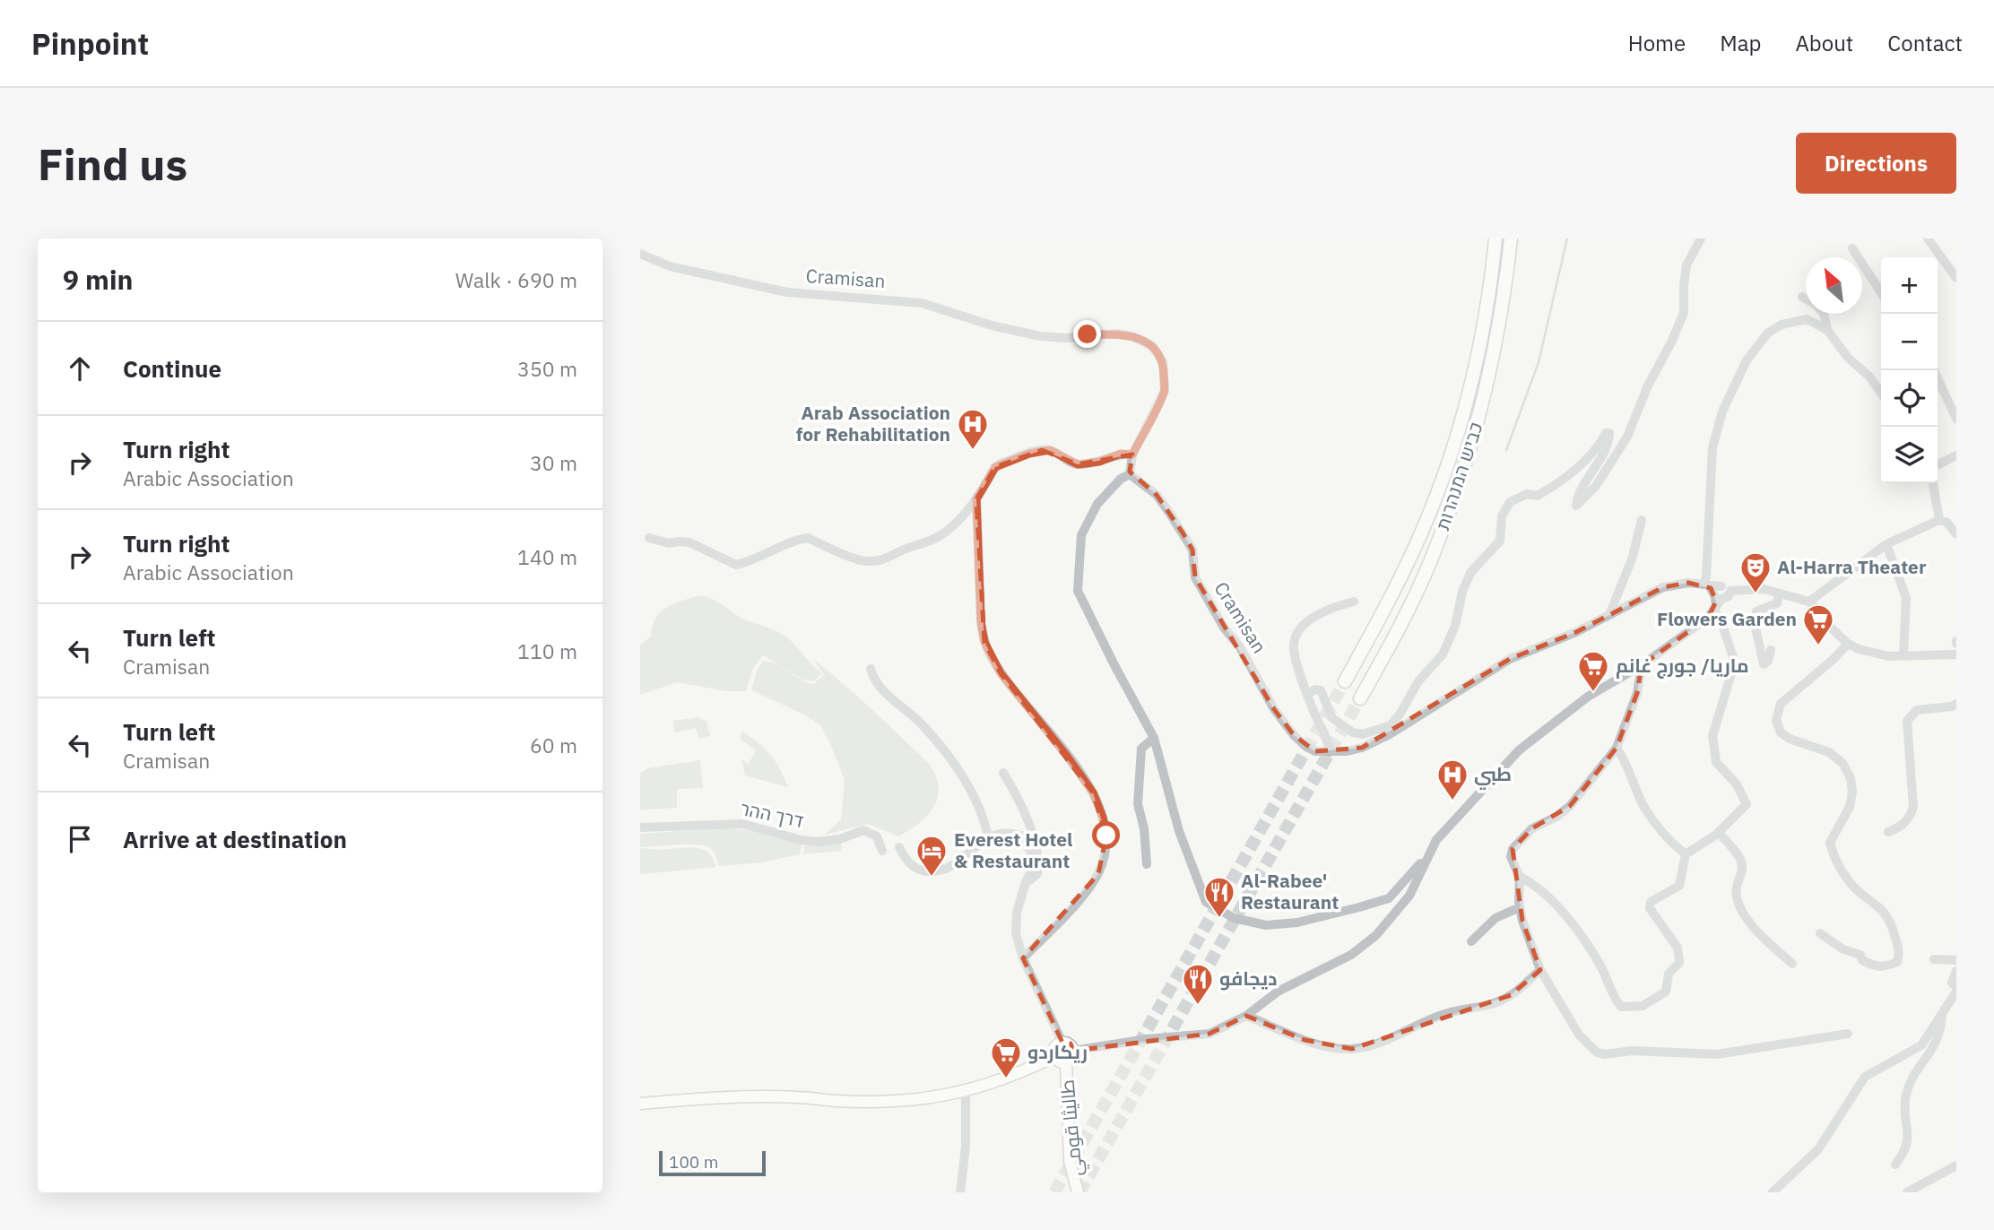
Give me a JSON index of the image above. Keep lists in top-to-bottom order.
{
  "streets": {
    "highway": ["כביש המנהרות"],
    "main road": ["طاليثا قومي"],
    "street": ["Cramisan", "דרך ההר"]
  },
  "places": {
    "hospital": ["Arab Association for Rehabilitation", "طبي"],
    "theatre": ["Al-Harra Theater"],
    "supermarket": ["Flowers Garden", "ماريا/ جورج غانم", "ريكاردو"],
    "hotel": ["Everest Hotel & Restaurant"],
    "restaurant": ["Al-Rabee' Restaurant", "ديجافو"]
  },
  "scale_bar": "100 m",
  "north": "top left",
  "page": {
    "header": "Pinpoint",
    "nav": [
      "Home",
      "Map",
      "About",
      "Contact"
    ],
    "buttons": "Directions",
    "title": "Find us",
    "heading": ["9 min", "Walk · 690 m"],
    "map_buttons": ["+", "−"],
    "list": [
      ["Continue", "350 m"],
      ["Turn right", "Arabic Association", "30 m"],
      ["Turn right", "Arabic Association", "140 m"],
      ["Turn left", "Cramisan", "110 m"],
      ["Turn left", "Cramisan", "60 m"],
      "Arrive at destination"
    ],
    "scale": "100 m"
  }
}
